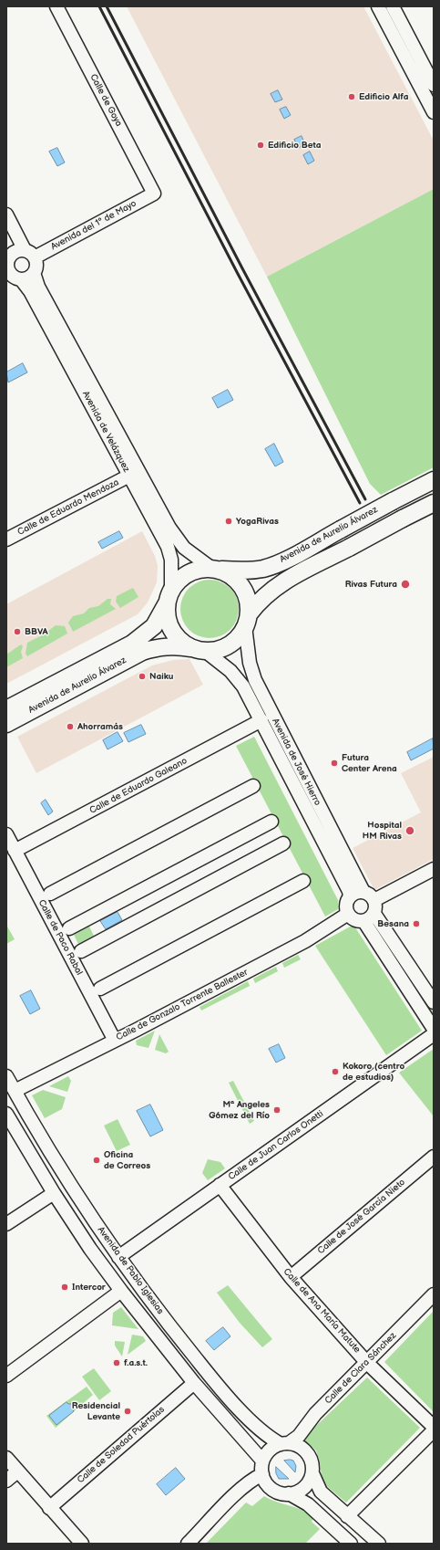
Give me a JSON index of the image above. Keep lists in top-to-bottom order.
{
  "streets": {
    "main road": ["Avenida de Aurelio Álvarez"],
    "street": [
      "Calle de Goya",
      "Avenida del 1º de Mayo",
      "Avenida de Velázquez",
      "Calle de Eduardo Mendoza",
      "Avenida de José Hierro",
      "Calle de Eduardo Galeano",
      "Calle de Paco Rabal",
      "Calle de Gonzalo Torrente Ballester",
      "Calle de Juan Carlos Onetti",
      "Calle de José García Nieto",
      "Avenida de Pablo Iglesias",
      "Calle de Ana María Matute",
      "Calle de Clara Sánchez",
      "Calle de Soledad Puértolas"
    ]
  },
  "crossings": [
    ["Calle de Goya", "Avenida del 1º de Mayo"],
    ["Avenida del 1º de Mayo", "Avenida de Velázquez"],
    ["Avenida de Velázquez", "Calle de Eduardo Mendoza"],
    ["Avenida de Velázquez", "Avenida de Aurelio Álvarez"],
    ["Avenida de Velázquez", "Avenida de José Hierro"],
    ["Avenida de Aurelio Álvarez", "Avenida de José Hierro"],
    ["Avenida de José Hierro", "Calle de Eduardo Galeano"],
    ["Avenida de José Hierro", "Calle de Gonzalo Torrente Ballester"],
    ["Calle de Eduardo Galeano", "Calle de Paco Rabal"],
    ["Calle de Paco Rabal", "Calle de Gonzalo Torrente Ballester"],
    ["Calle de Gonzalo Torrente Ballester", "Avenida de Pablo Iglesias"],
    ["Calle de Juan Carlos Onetti", "Avenida de Pablo Iglesias"],
    ["Calle de Juan Carlos Onetti", "Calle de Ana María Matute"],
    ["Calle de José García Nieto", "Calle de Ana María Matute"],
    ["Avenida de Pablo Iglesias", "Calle de Clara Sánchez"],
    ["Avenida de Pablo Iglesias", "Calle de Soledad Puértolas"],
    ["Calle de Ana María Matute", "Calle de Clara Sánchez"]
  ],
  "places": [
    "Edificio Alfa",
    "Edificio Beta",
    "YogaRivas",
    "Rivas Futura",
    "BBVA",
    "Naiku",
    "Ahorramás",
    "Futura Center Arena",
    "Hospital HM Rivas",
    "Besana",
    "Kokoro (centro de estudios)",
    "Mª Angeles Gómez del Río",
    "Oficina de Correos",
    "Intercor",
    "f.a.s.t.",
    "Residencial Levante"
  ]
}
